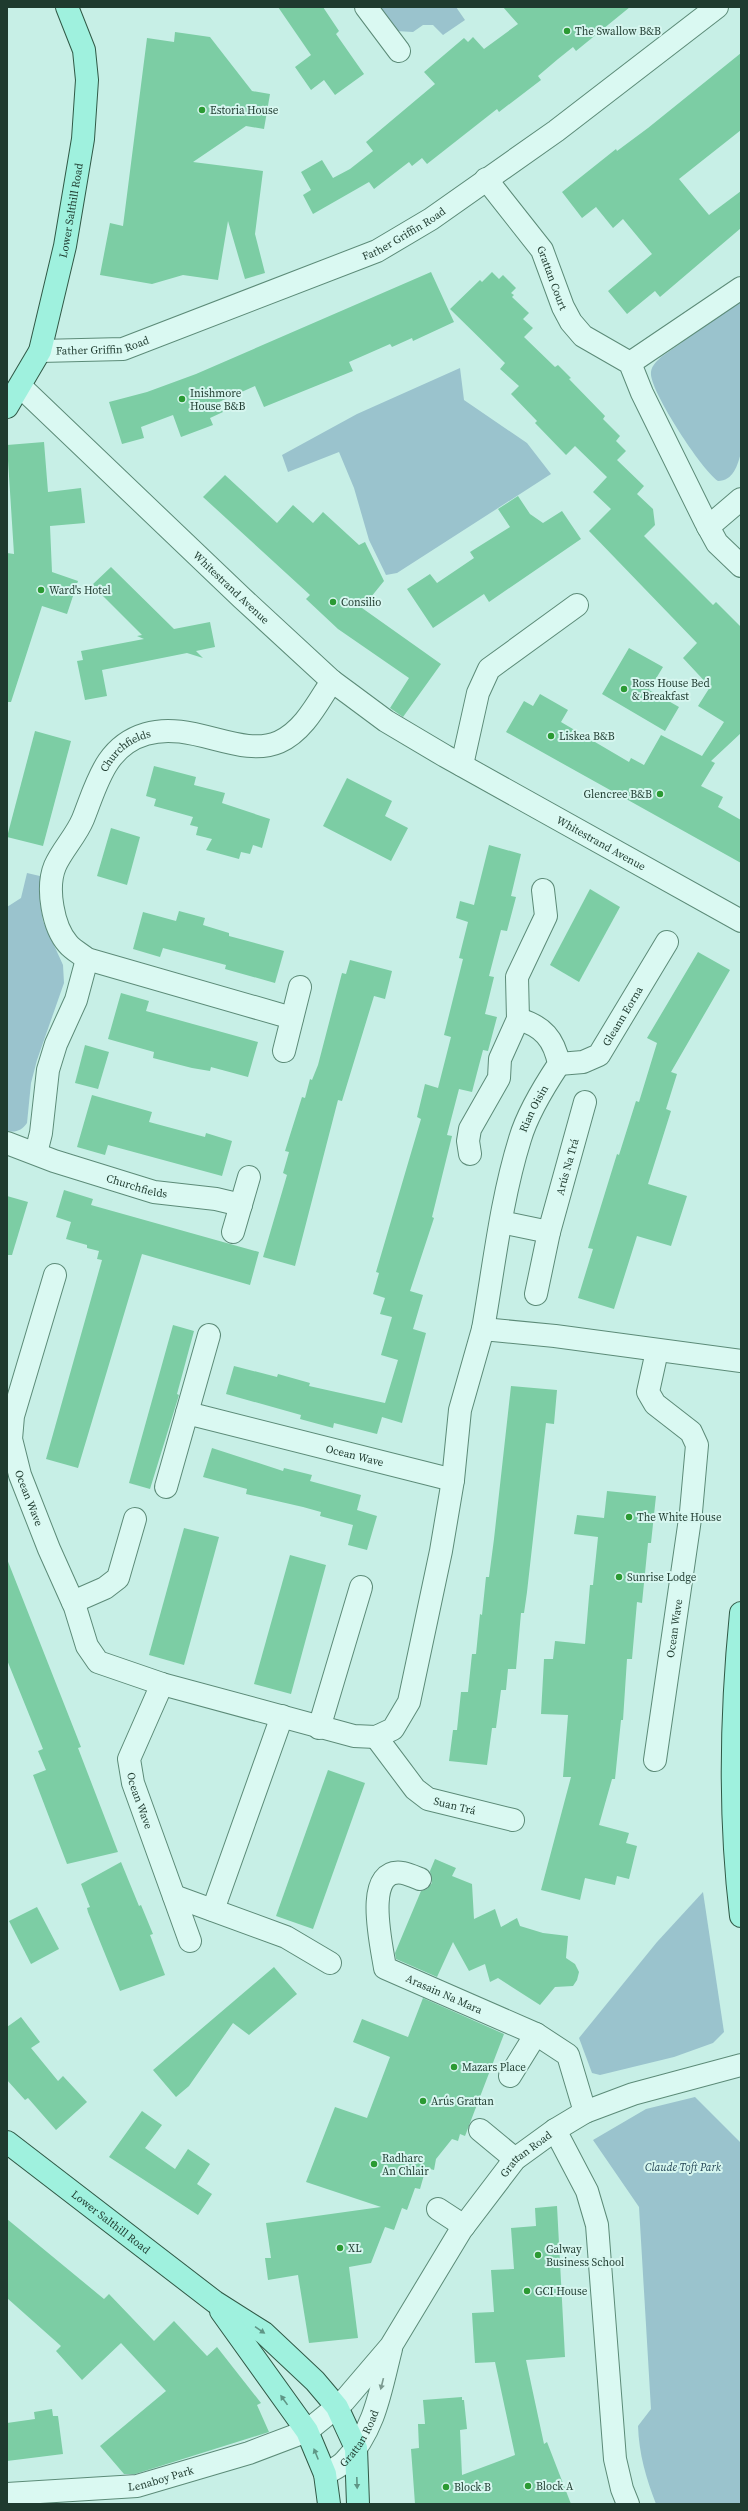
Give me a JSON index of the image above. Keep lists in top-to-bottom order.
{
  "streets": {
    "main road": ["Lower Salthill Road"],
    "street": [
      "Father Griffin Road",
      "Grattan Court",
      "Whitestrand Avenue",
      "Churchfields",
      "Gleann Eorna",
      "Rian Oisin",
      "Arús Na Trá",
      "Ocean Wave",
      "Suan Trá",
      "Arasain Na Mara",
      "Grattan Road",
      "Lenaboy Park"
    ]
  },
  "crossings": [
    ["Lower Salthill Road", "Father Griffin Road"],
    ["Lower Salthill Road", "Whitestrand Avenue"],
    ["Lower Salthill Road", "Grattan Road"],
    ["Lower Salthill Road", "Lenaboy Park"],
    ["Father Griffin Road", "Grattan Court"],
    ["Whitestrand Avenue", "Churchfields"],
    ["Gleann Eorna", "Rian Oisin"],
    ["Rian Oisin", "Ocean Wave"],
    ["Ocean Wave", "Suan Trá"],
    ["Arasain Na Mara", "Grattan Road"],
    ["Grattan Road", "Lenaboy Park"]
  ],
  "parks": ["Claude Toft Park"],
  "places": [
    "The Swallow B&B",
    "Estoria House",
    "Inishmore House B&B",
    "Ward's Hotel",
    "Consilio",
    "Ross House Bed & Breakfast",
    "Liskea B&B",
    "Glencree B&B",
    "The White House",
    "Sunrise Lodge",
    "Mazars Place",
    "Arús Grattan",
    "Radharc An Chlair",
    "XL",
    "Galway Business School",
    "GCI House",
    "Block A",
    "Block B"
  ]
}
